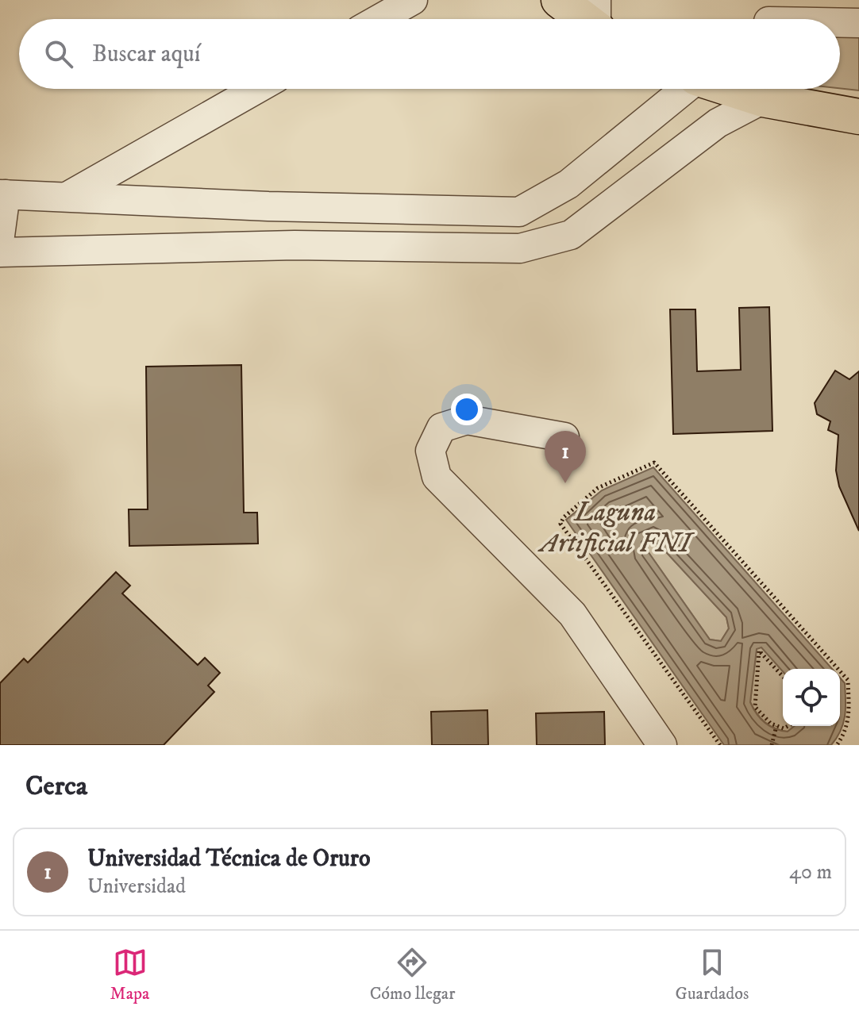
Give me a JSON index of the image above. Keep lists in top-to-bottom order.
{
  "water": ["Laguna Artificial FNI"],
  "page": {
    "search": "Buscar aquí",
    "pins": "1",
    "heading": "Cerca",
    "list": [
      {
        "mark": "1",
        "name": "Universidad Técnica de Oruro",
        "note": "Universidad",
        "value": "40 m"
      }
    ],
    "nav": ["Mapa", "Cómo llegar", "Guardados"]
  }
}
